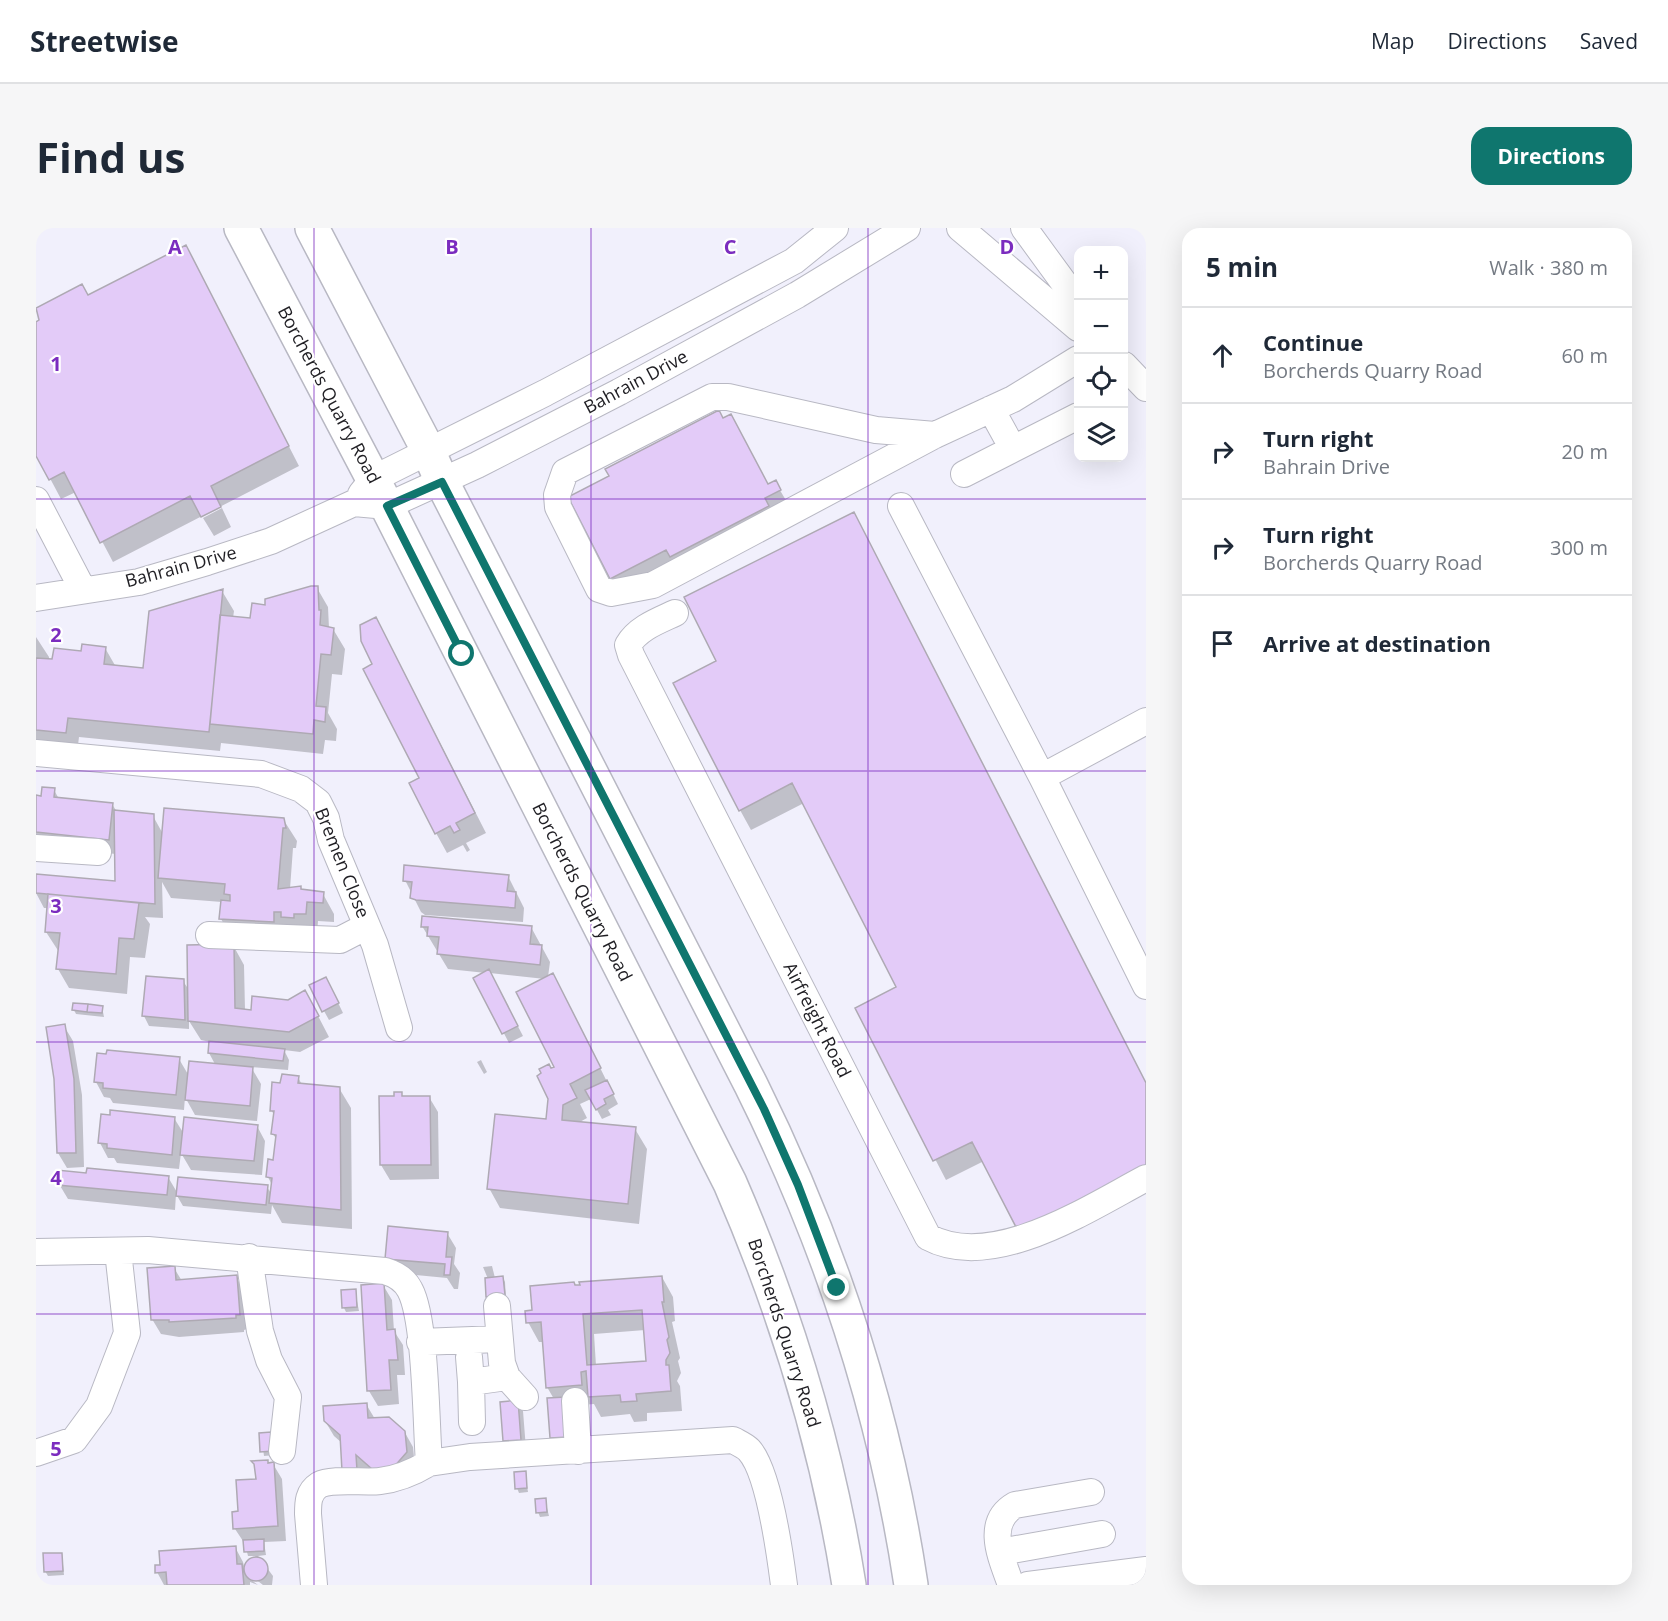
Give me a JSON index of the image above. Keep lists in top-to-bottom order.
{
  "streets": {
    "main road": ["Borcherds Quarry Road"],
    "lane": ["Bahrain Drive", "Bremen Close", "Airfreight Road"]
  },
  "crossings": [
    ["Bahrain Drive", "Borcherds Quarry Road"]
  ],
  "page": {
    "header": "Streetwise",
    "nav": ["Map", "Directions", "Saved"],
    "buttons": "Directions",
    "title": "Find us",
    "heading": ["5 min", "Walk · 380 m"],
    "map_buttons": ["+", "−"],
    "list": [
      ["Continue", "Borcherds Quarry Road", "60 m"],
      ["Turn right", "Bahrain Drive", "20 m"],
      ["Turn right", "Borcherds Quarry Road", "300 m"],
      "Arrive at destination"
    ]
  },
  "grid": {
    "columns": [
      "A",
      "B",
      "C",
      "D"
    ],
    "rows": [
      "1",
      "2",
      "3",
      "4",
      "5"
    ]
  }
}
